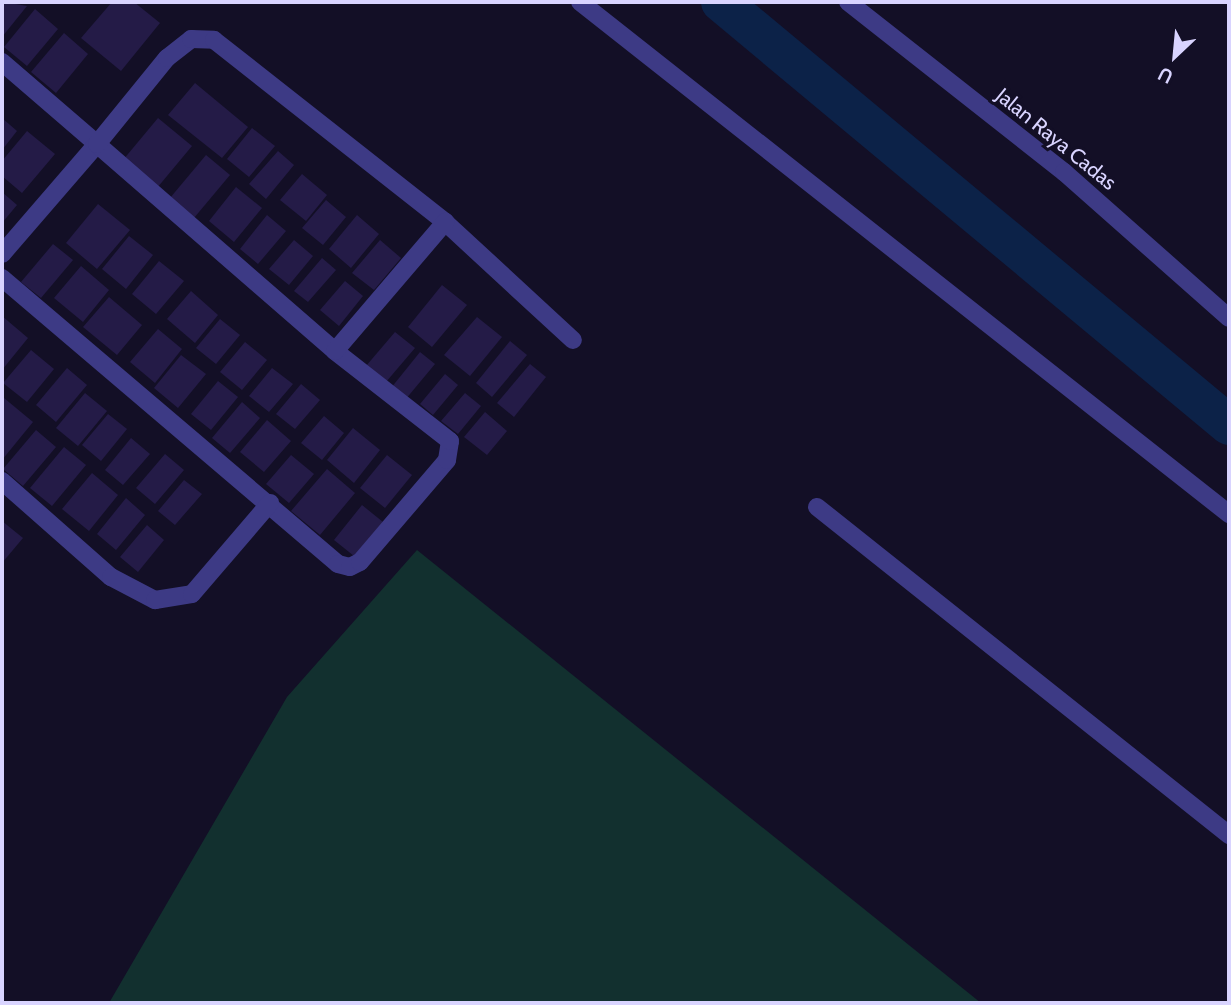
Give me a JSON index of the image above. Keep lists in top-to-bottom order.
{
  "streets": {
    "street": ["Jalan Raya Cadas"]
  },
  "north": "bottom left"
}
